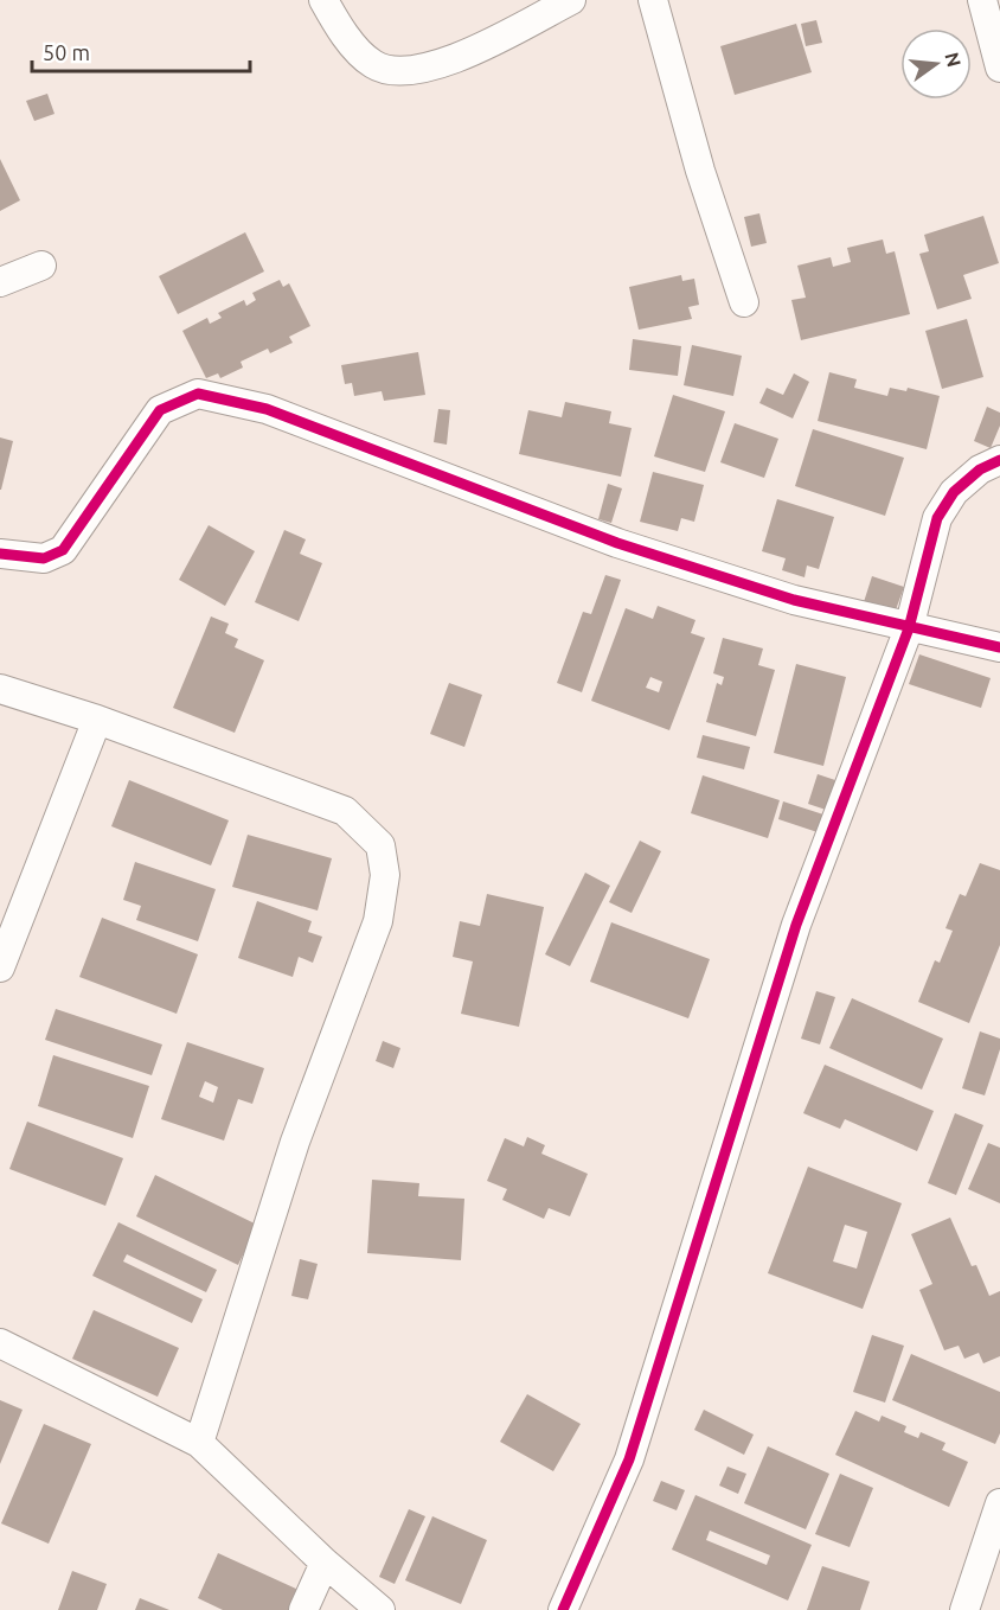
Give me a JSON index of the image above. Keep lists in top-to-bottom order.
{
  "scale_bar": "50 m",
  "north": "right"
}
